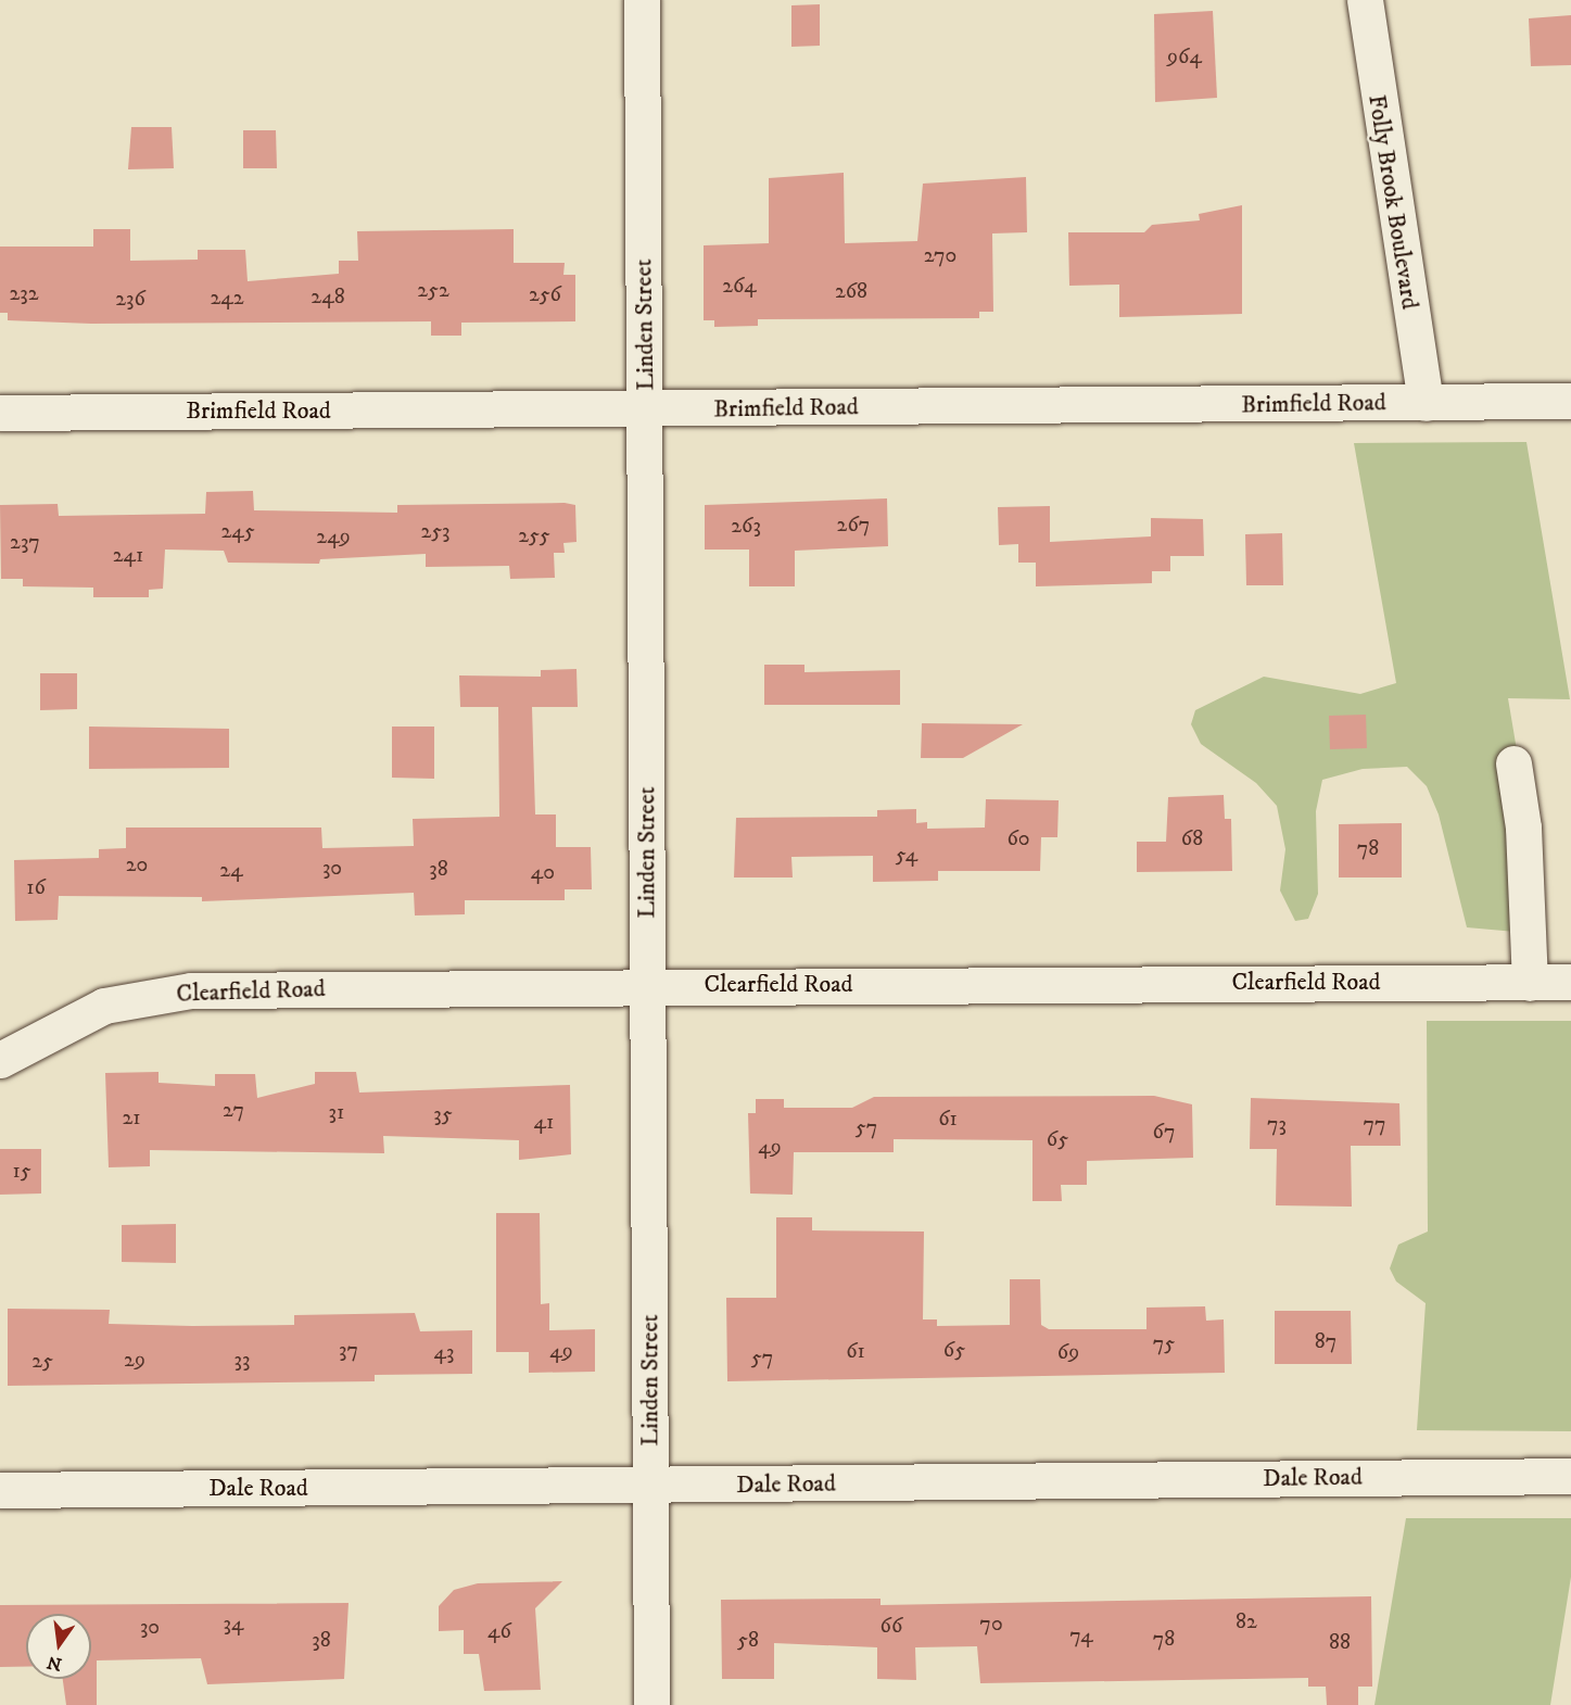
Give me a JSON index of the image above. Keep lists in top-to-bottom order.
{
  "streets": {
    "street": [
      "Folly Brook Boulevard",
      "Linden Street",
      "Brimfield Road",
      "Clearfield Road",
      "Dale Road"
    ]
  },
  "crossings": [
    ["Folly Brook Boulevard", "Brimfield Road"],
    ["Linden Street", "Brimfield Road"],
    ["Linden Street", "Clearfield Road"],
    ["Linden Street", "Dale Road"]
  ],
  "house_numbers": [
    "964",
    "270",
    "264",
    "252",
    "268",
    "232",
    "256",
    "248",
    "242",
    "236",
    "267",
    "263",
    "245",
    "253",
    "255",
    "249",
    "237",
    "241",
    "60",
    "68",
    "78",
    "54",
    "20",
    "30",
    "38",
    "24",
    "40",
    "16",
    "27",
    "31",
    "35",
    "21",
    "61",
    "41",
    "73",
    "77",
    "57",
    "67",
    "65",
    "49",
    "15",
    "87",
    "75",
    "37",
    "65",
    "49",
    "61",
    "43",
    "69",
    "57",
    "29",
    "33",
    "25",
    "82",
    "34",
    "70",
    "66",
    "30",
    "46",
    "74",
    "78",
    "38",
    "58",
    "88"
  ],
  "north": "bottom"
}
